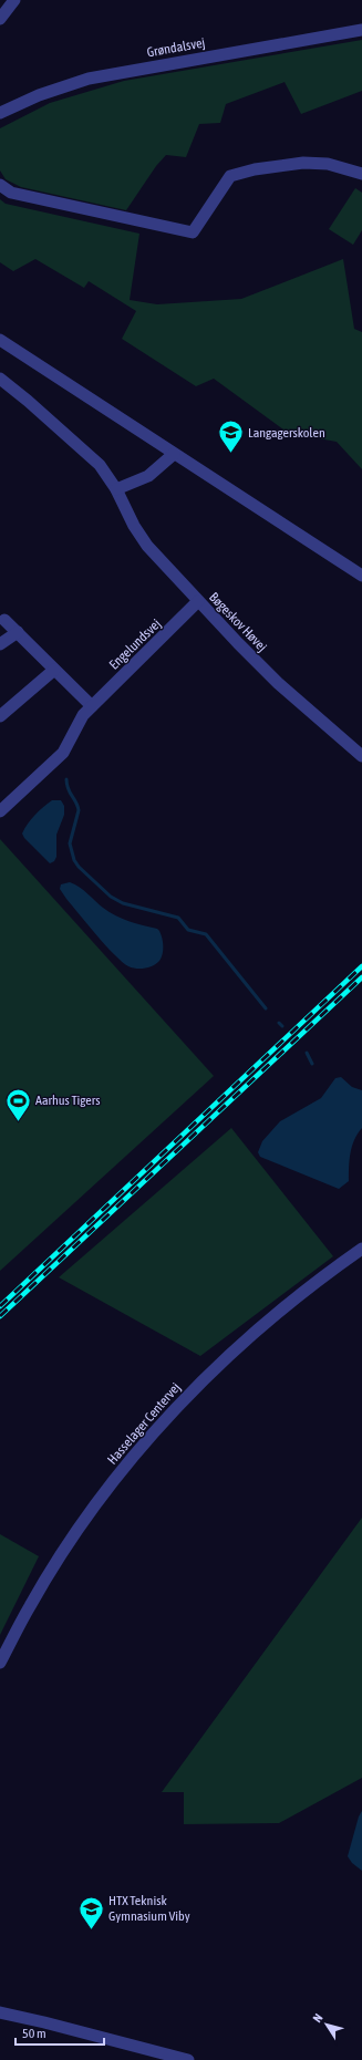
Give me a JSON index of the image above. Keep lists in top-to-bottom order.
{
  "streets": {
    "street": [
      "Grøndalsvej",
      "Bøgeskov Høvej",
      "Engelundsvej",
      "Hasselager Centervej"
    ]
  },
  "crossings": [
    ["Bøgeskov Høvej", "Engelundsvej"]
  ],
  "places": {
    "school or university": ["Langagerskolen", "HTX Teknisk Gymnasium Viby"],
    "sports": ["Aarhus Tigers"]
  },
  "scale_bar": "50 m",
  "north": "top left"
}
